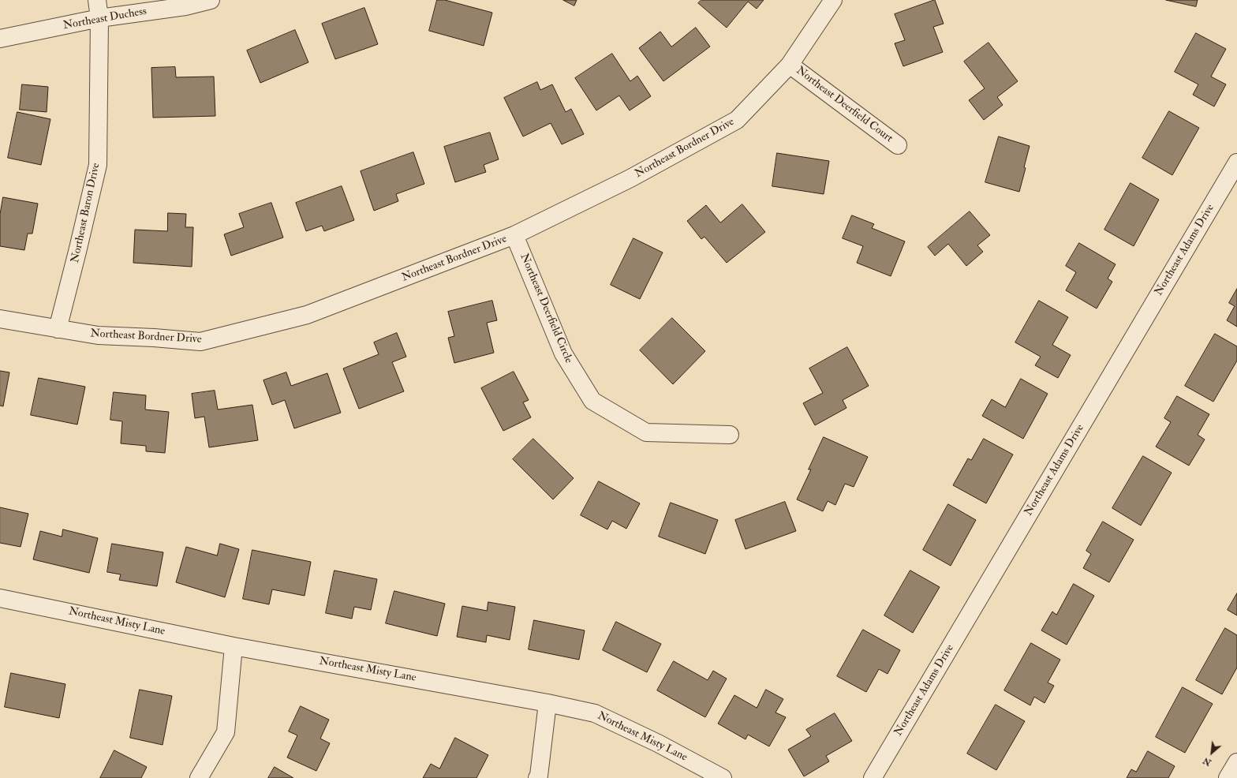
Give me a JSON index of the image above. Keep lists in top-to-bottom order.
{
  "streets": {
    "street": [
      "Northeast Duchess",
      "Northeast Deerfield Court",
      "Northeast Bordner Drive",
      "Northeast Baron Drive",
      "Northeast Adams Drive",
      "Northeast Deerfield Circle",
      "Northeast Misty Lane"
    ]
  },
  "crossings": [
    ["Northeast Duchess", "Northeast Baron Drive"],
    ["Northeast Deerfield Court", "Northeast Bordner Drive"],
    ["Northeast Bordner Drive", "Northeast Baron Drive"],
    ["Northeast Bordner Drive", "Northeast Deerfield Circle"]
  ],
  "north": "bottom left"
}
